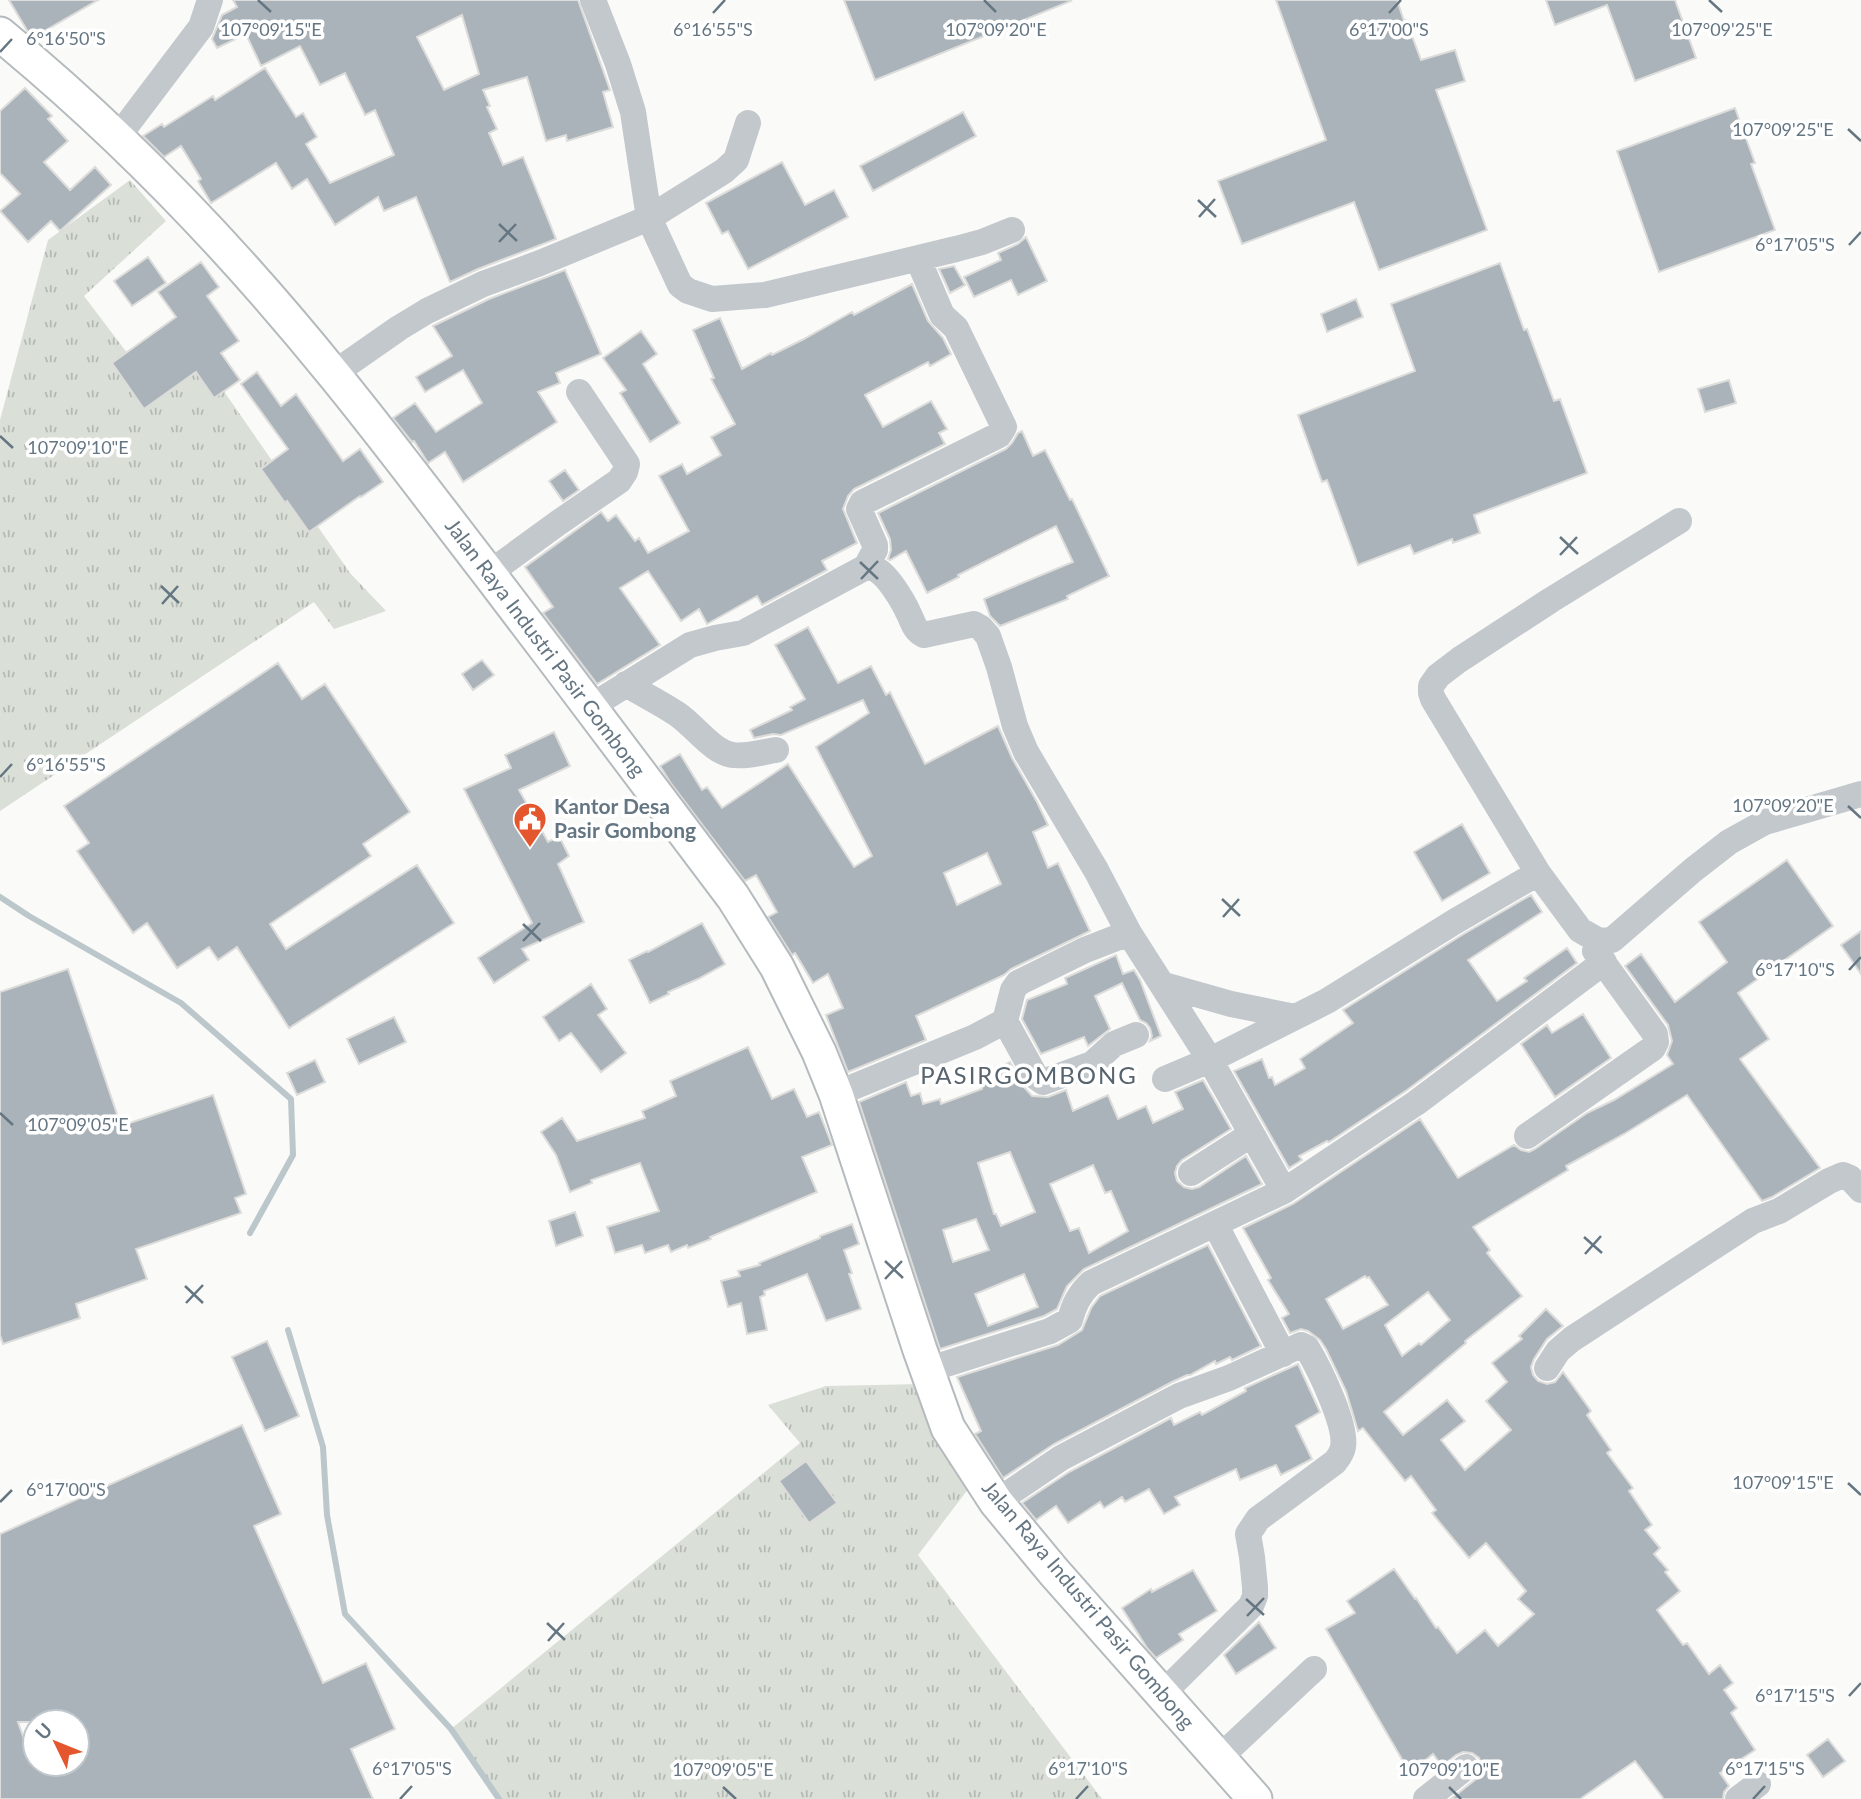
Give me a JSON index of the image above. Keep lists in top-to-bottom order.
{
  "streets": {
    "main road": ["Jalan Raya Industri Pasir Gombong"]
  },
  "districts": ["PASIRGOMBONG"],
  "places": {
    "public building": ["Kantor Desa Pasir Gombong"]
  },
  "north": "top left",
  "coordinates": [
    "107°09'15\"E",
    "107°09'20\"E",
    "107°09'25\"E",
    "6°16'55\"S",
    "6°17'00\"S",
    "6°16'50\"S",
    "6°17'05\"S",
    "107°09'10\"E",
    "6°17'10\"S",
    "107°09'05\"E",
    "6°17'15\"S"
  ]
}
